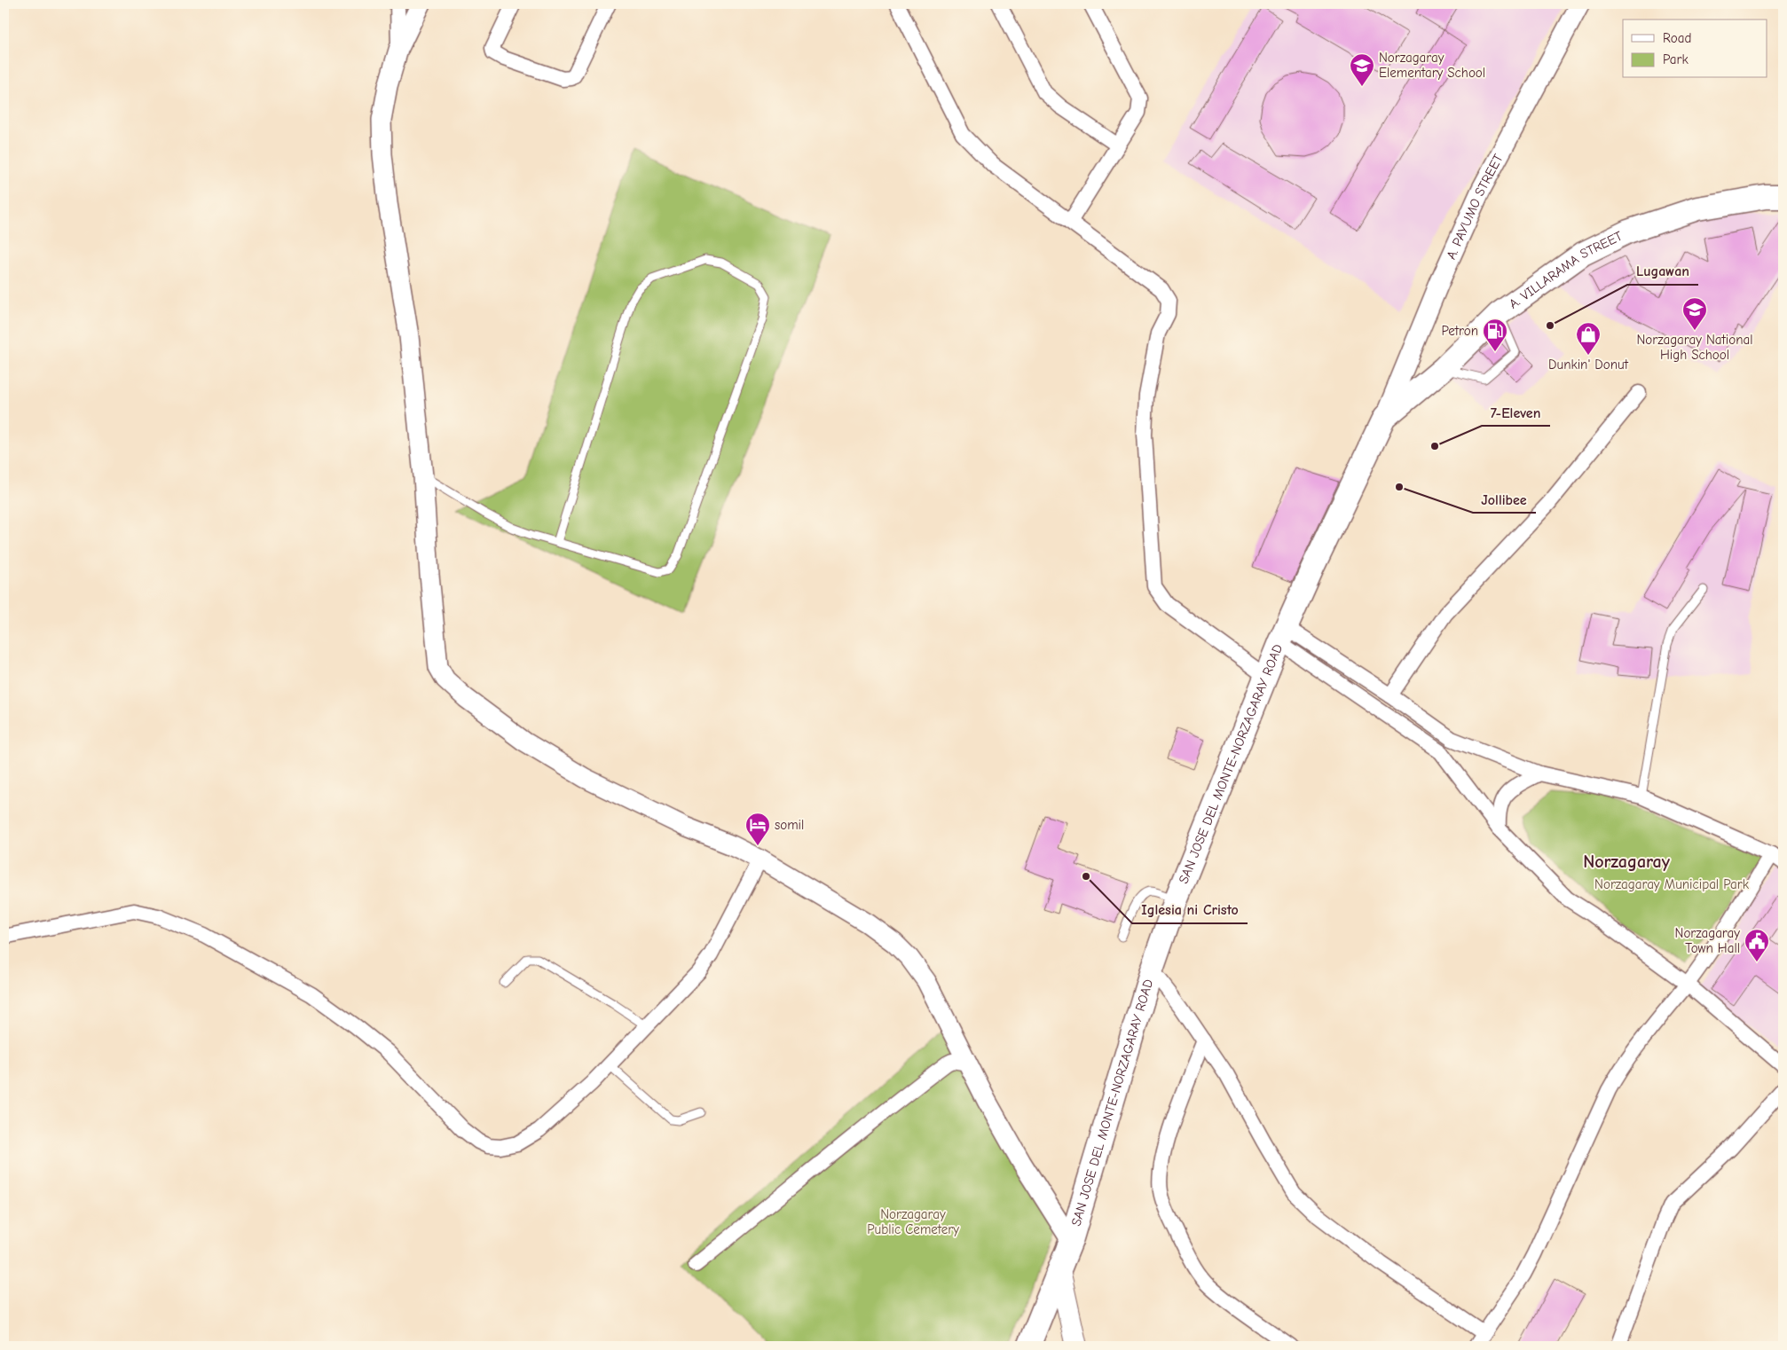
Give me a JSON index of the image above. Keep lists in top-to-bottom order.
{
  "streets": {
    "main road": ["A. VILLARAMA STREET", "SAN JOSE DEL MONTE-NORZAGARAY ROAD"],
    "street": ["A. PAYUMO STREET"]
  },
  "crossings": [
    ["A. PAYUMO STREET", "A. VILLARAMA STREET"],
    ["A. PAYUMO STREET", "SAN JOSE DEL MONTE-NORZAGARAY ROAD"],
    ["A. VILLARAMA STREET", "SAN JOSE DEL MONTE-NORZAGARAY ROAD"]
  ],
  "districts": ["Norzagaray"],
  "parks": ["Norzagaray Municipal Park", "Norzagaray Public Cemetery"],
  "places": {
    "school or university": ["Norzagaray Elementary School", "Norzagaray National High School"],
    "other": [
      "Lugawan",
      "7-Eleven",
      "Jollibee",
      "Iglesia ni Cristo"
    ],
    "fuel station": ["Petron"],
    "shop": ["Dunkin' Donut"],
    "hotel": ["somil"],
    "public building": ["Norzagaray Town Hall"]
  },
  "legend": ["Road", "Park"]
}
